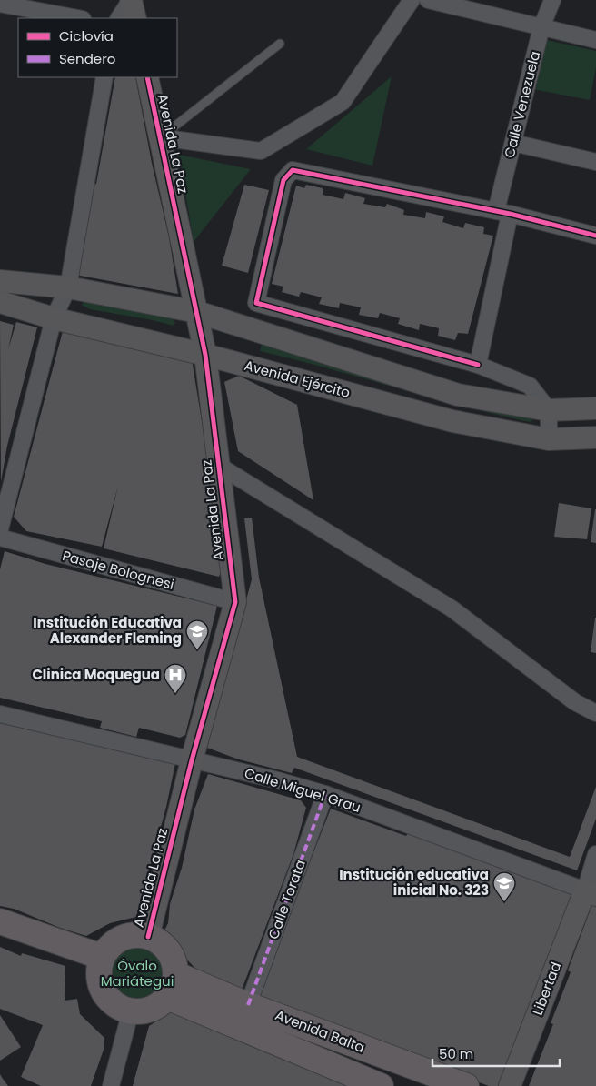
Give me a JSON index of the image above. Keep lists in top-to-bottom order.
{
  "streets": {
    "main road": [
      "Avenida La Paz",
      "Avenida Ejército",
      "Libertad",
      "Avenida Balta"
    ],
    "street": [
      "Calle Venezuela",
      "Pasaje Bolognesi",
      "Calle Miguel Grau",
      "Calle Torata"
    ]
  },
  "crossings": [
    ["Avenida La Paz", "Avenida Ejército"],
    ["Avenida La Paz", "Pasaje Bolognesi"],
    ["Avenida La Paz", "Calle Miguel Grau"],
    ["Avenida La Paz", "Avenida Balta"],
    ["Calle Miguel Grau", "Calle Torata"],
    ["Calle Miguel Grau", "Libertad"],
    ["Calle Torata", "Avenida Balta"]
  ],
  "parks": ["Óvalo Mariátegui"],
  "places": {
    "school or university": ["Institución Educativa Alexander Fleming", "Institución educativa inicial No. 323"],
    "hospital": ["Clinica Moquegua"]
  },
  "legend": ["Ciclovía", "Sendero"],
  "scale_bar": "50 m"
}
